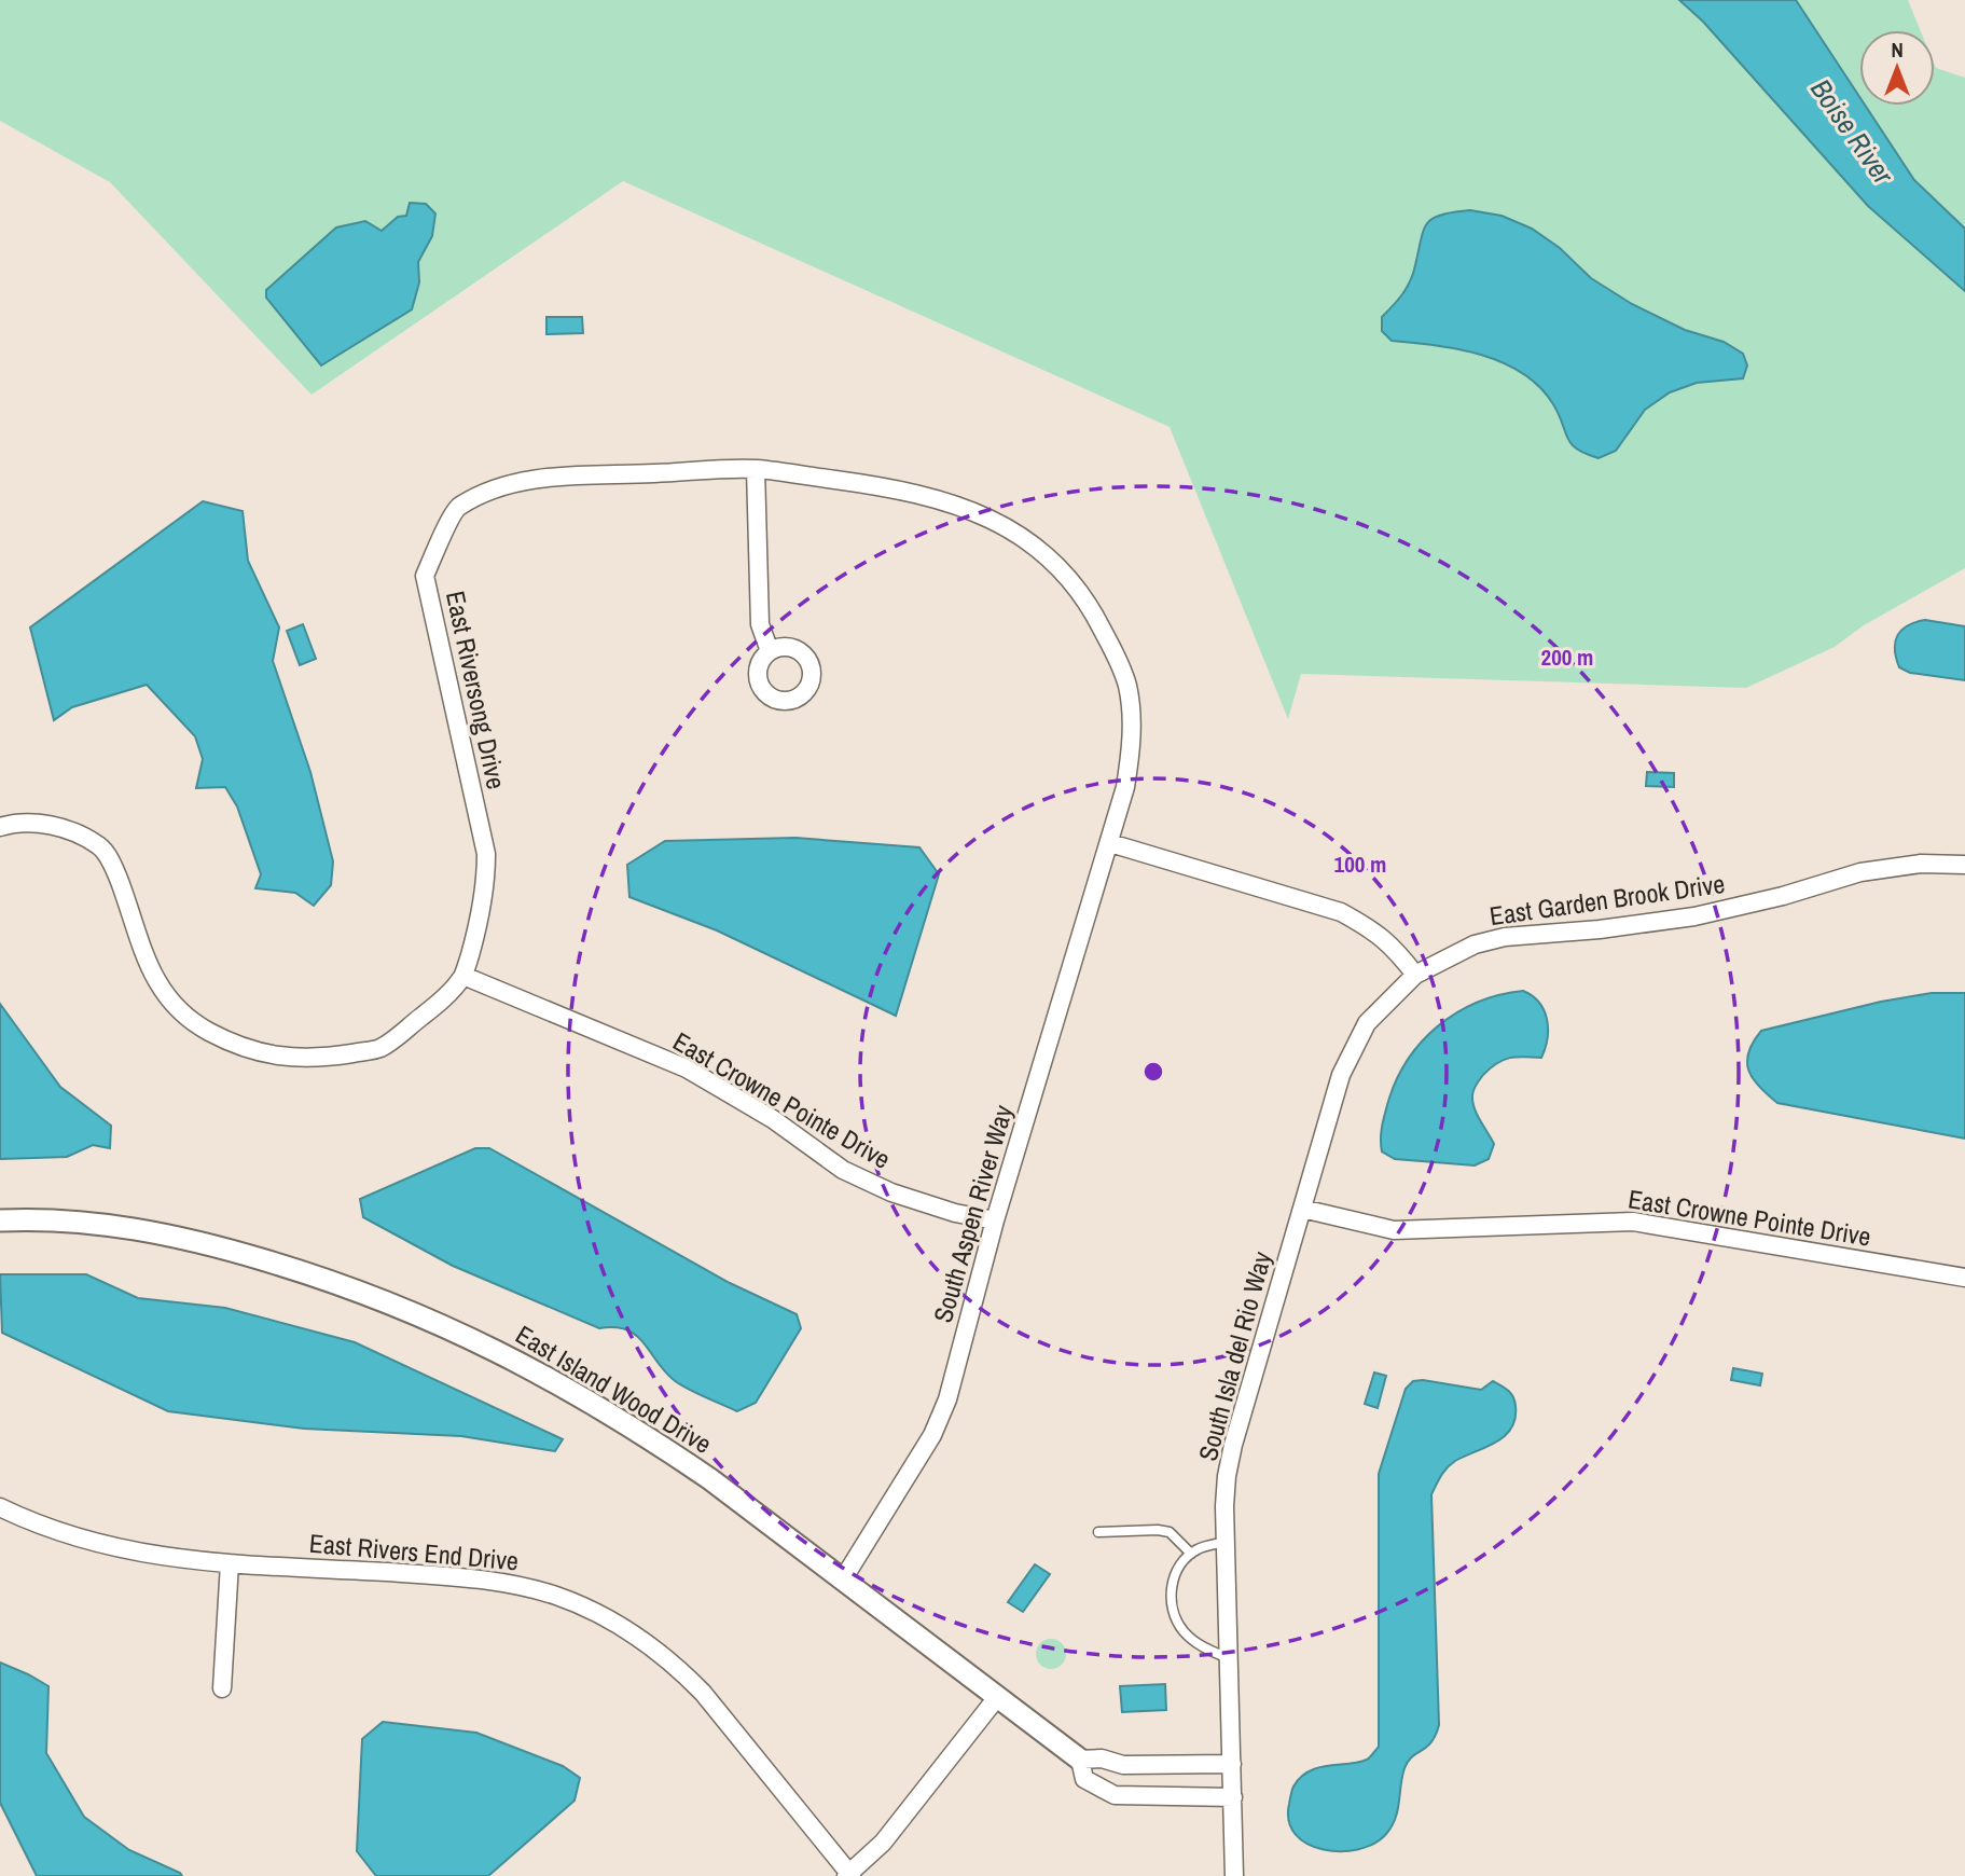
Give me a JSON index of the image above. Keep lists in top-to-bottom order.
{
  "streets": {
    "street": [
      "East Riversong Drive",
      "East Garden Brook Drive",
      "East Crowne Pointe Drive",
      "South Aspen River Way",
      "South Isla del Rio Way",
      "East Island Wood Drive",
      "East Rivers End Drive"
    ]
  },
  "crossings": [
    ["East Riversong Drive", "East Crowne Pointe Drive"],
    ["East Riversong Drive", "South Aspen River Way"],
    ["East Garden Brook Drive", "South Isla del Rio Way"],
    ["East Crowne Pointe Drive", "South Aspen River Way"],
    ["East Crowne Pointe Drive", "South Isla del Rio Way"],
    ["South Aspen River Way", "East Island Wood Drive"],
    ["South Isla del Rio Way", "East Island Wood Drive"]
  ],
  "water": ["Boise River"],
  "north": "top",
  "rings": ["200 m", "100 m"]
}
